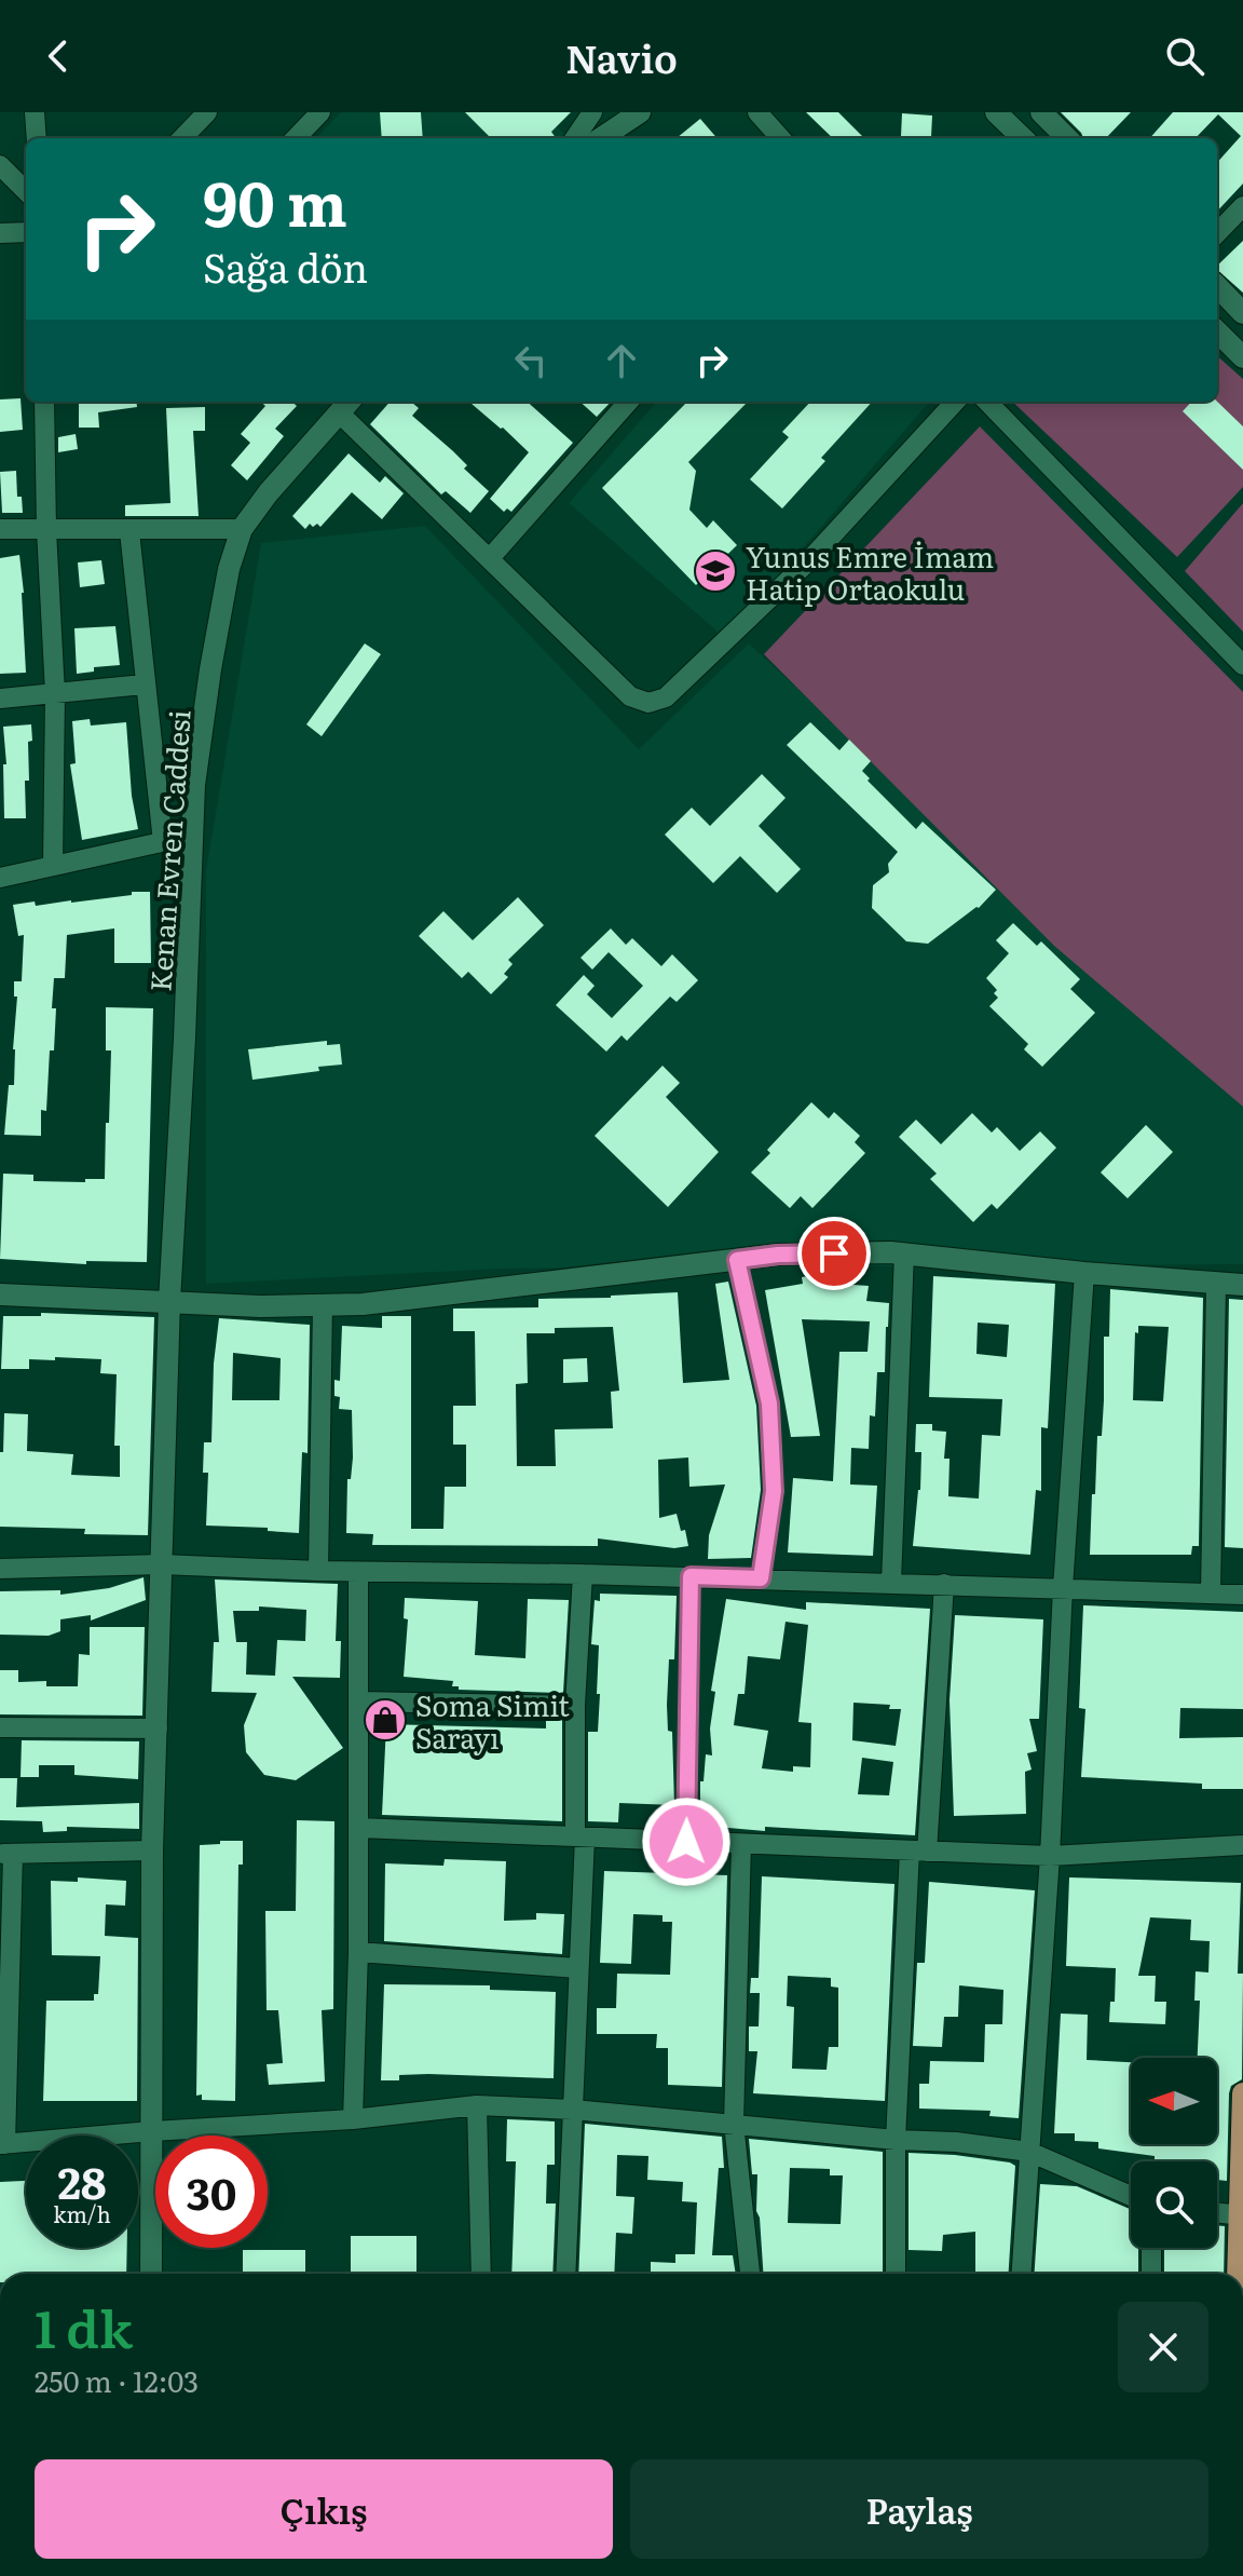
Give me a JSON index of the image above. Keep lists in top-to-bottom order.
{
  "streets": {
    "street": ["Kenan Evren Caddesi"]
  },
  "places": {
    "school or university": ["Yunus Emre İmam Hatip Ortaokulu"],
    "shop": ["Soma Simit Sarayı"]
  },
  "north": "left",
  "page": {
    "header": "Navio",
    "turn": ["90 m", "Sağa dön"],
    "speed": "28 km/h",
    "limit": "30",
    "heading": ["1 dk", "250 m · 12:03"],
    "buttons": ["Çıkış", "Paylaş"]
  }
}
